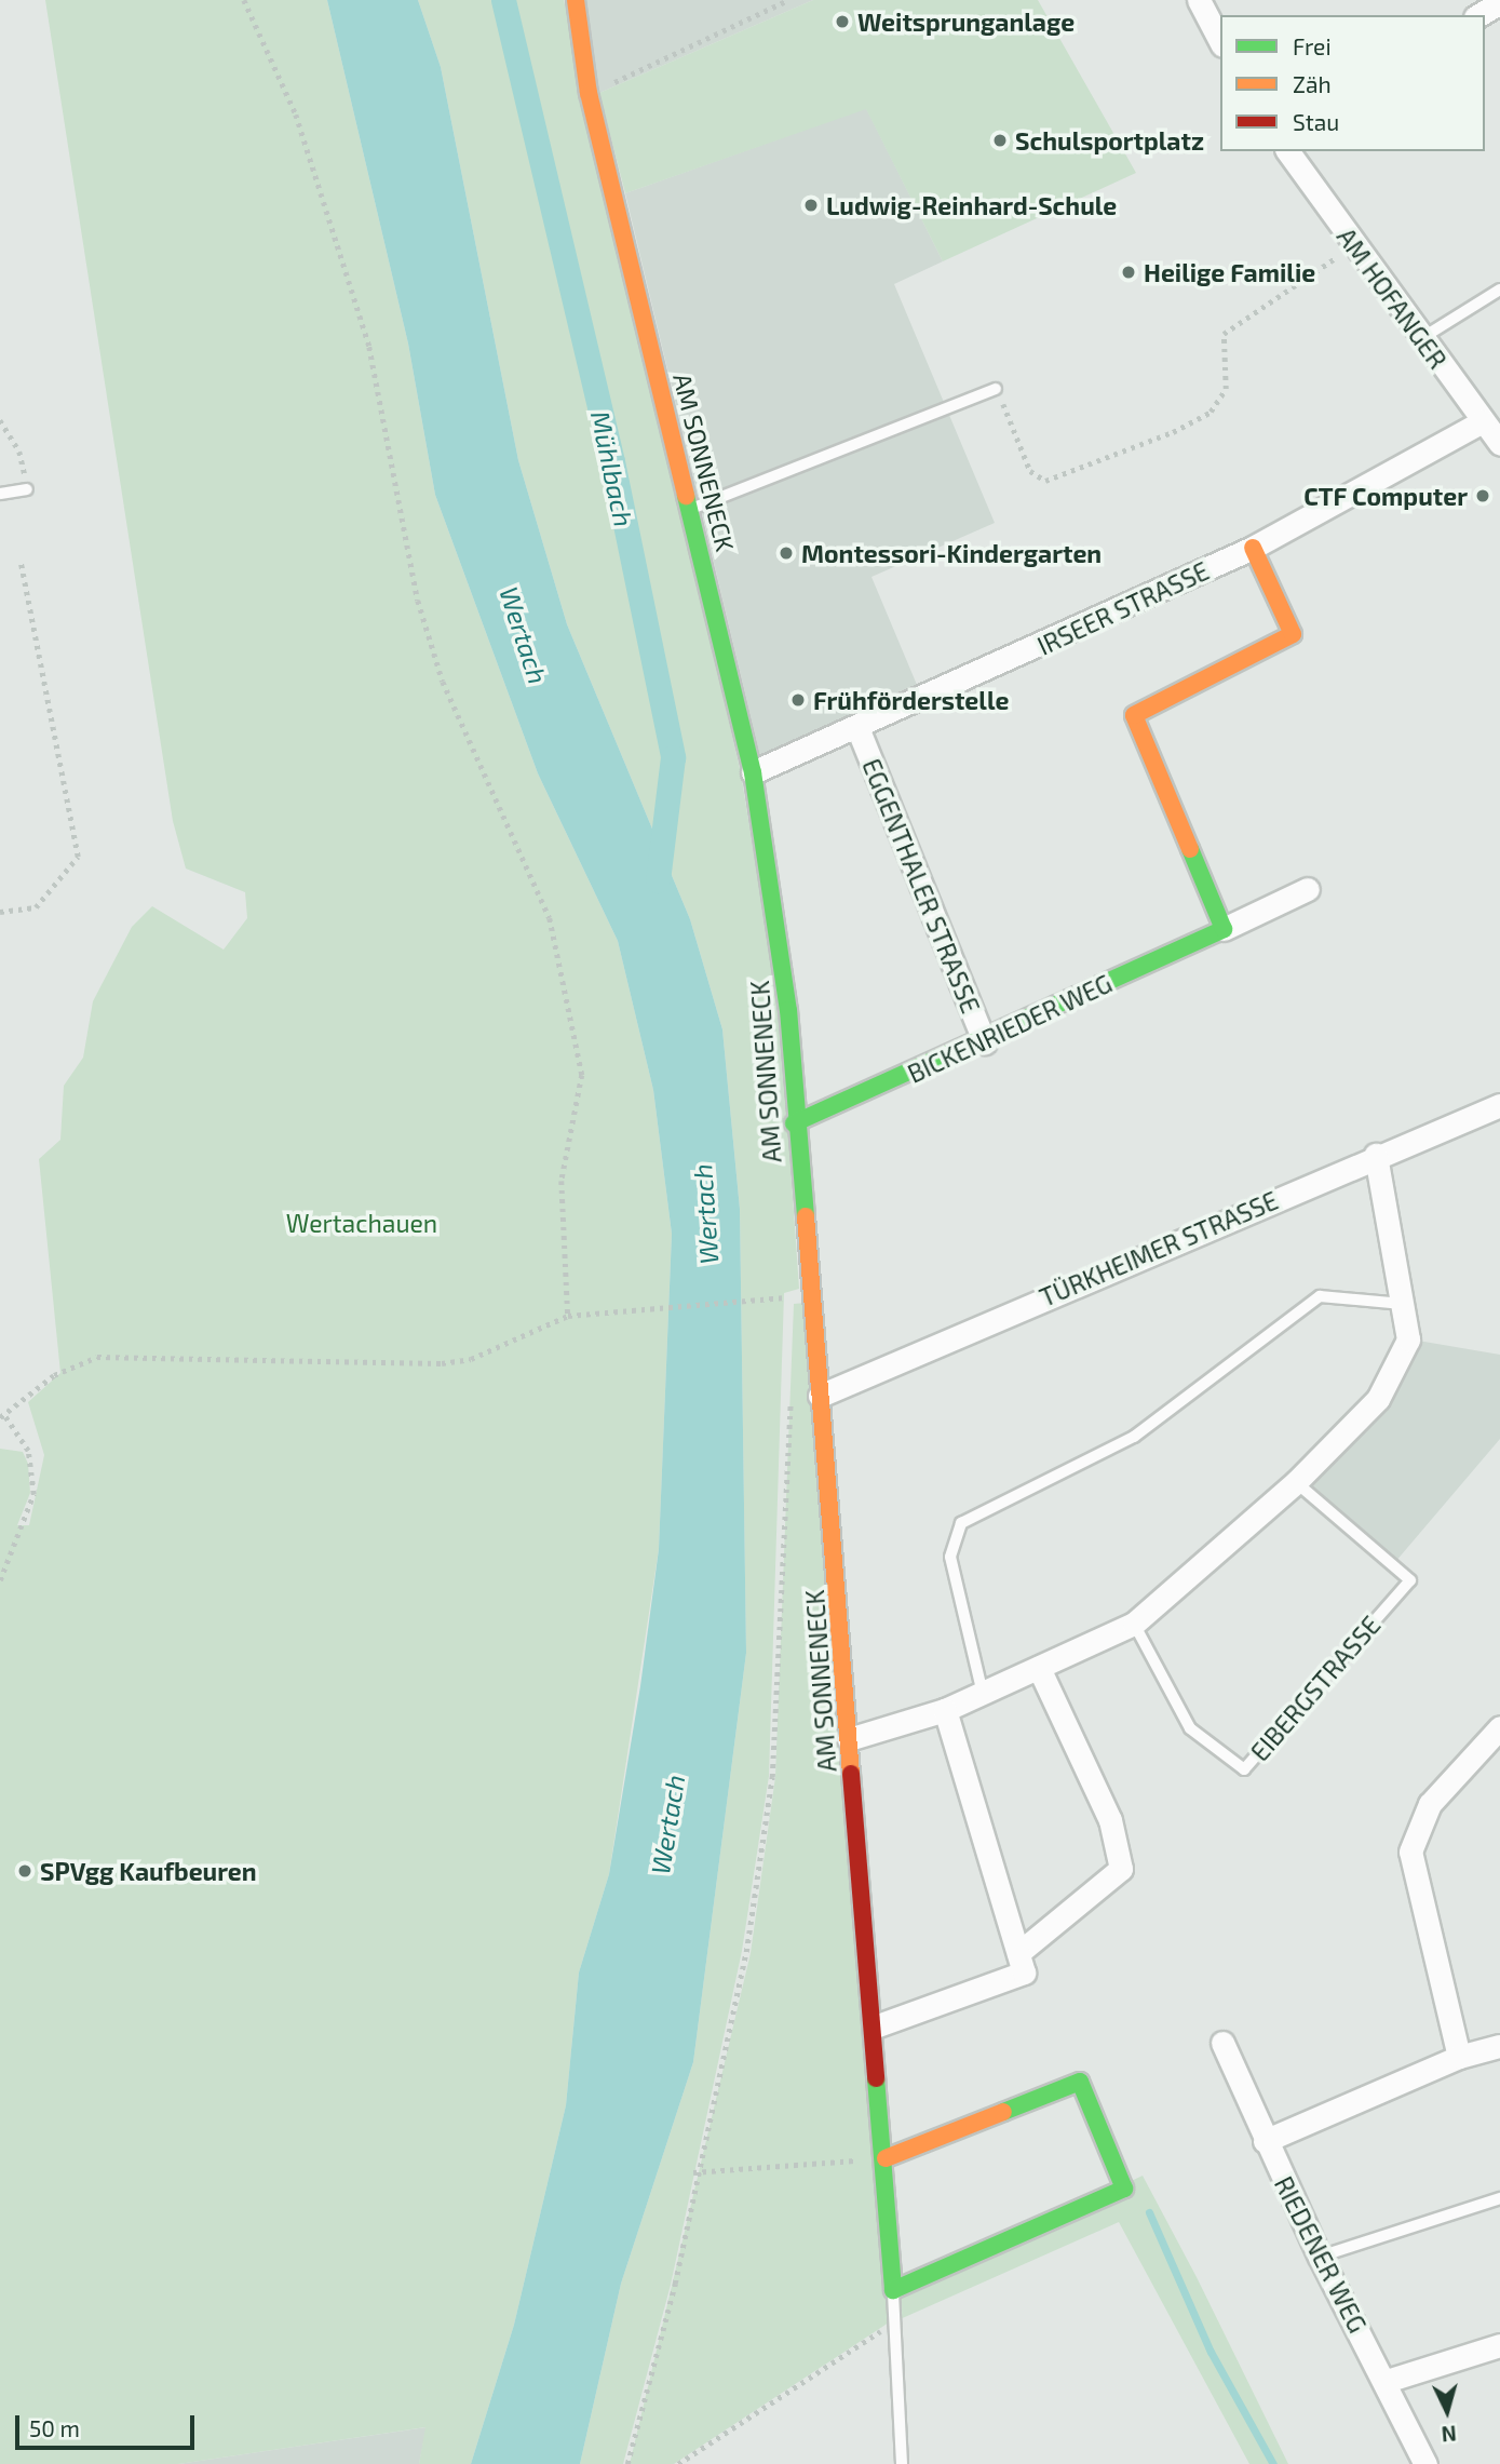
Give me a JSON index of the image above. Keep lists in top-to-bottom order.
{
  "streets": {
    "street": [
      "AM HOFANGER",
      "AM SONNENECK",
      "IRSEER STRASSE",
      "EGGENTHALER STRASSE",
      "BICKENRIEDER WEG",
      "TÜRKHEIMER STRASSE",
      "RIEDENER WEG"
    ],
    "lane": ["EIBERGSTRASSE"]
  },
  "crossings": [
    ["AM HOFANGER", "IRSEER STRASSE"],
    ["AM SONNENECK", "IRSEER STRASSE"],
    ["AM SONNENECK", "BICKENRIEDER WEG"],
    ["AM SONNENECK", "TÜRKHEIMER STRASSE"],
    ["IRSEER STRASSE", "EGGENTHALER STRASSE"],
    ["EGGENTHALER STRASSE", "BICKENRIEDER WEG"]
  ],
  "water": ["Mühlbach", "Wertach"],
  "parks": ["Wertachauen"],
  "places": [
    "Weitsprunganlage",
    "Schulsportplatz",
    "Ludwig-Reinhard-Schule",
    "Heilige Familie",
    "CTF Computer",
    "Montessori-Kindergarten",
    "Frühförderstelle",
    "SPVgg Kaufbeuren"
  ],
  "legend": ["Frei", "Zäh", "Stau"],
  "scale_bar": "50 m",
  "north": "bottom"
}
